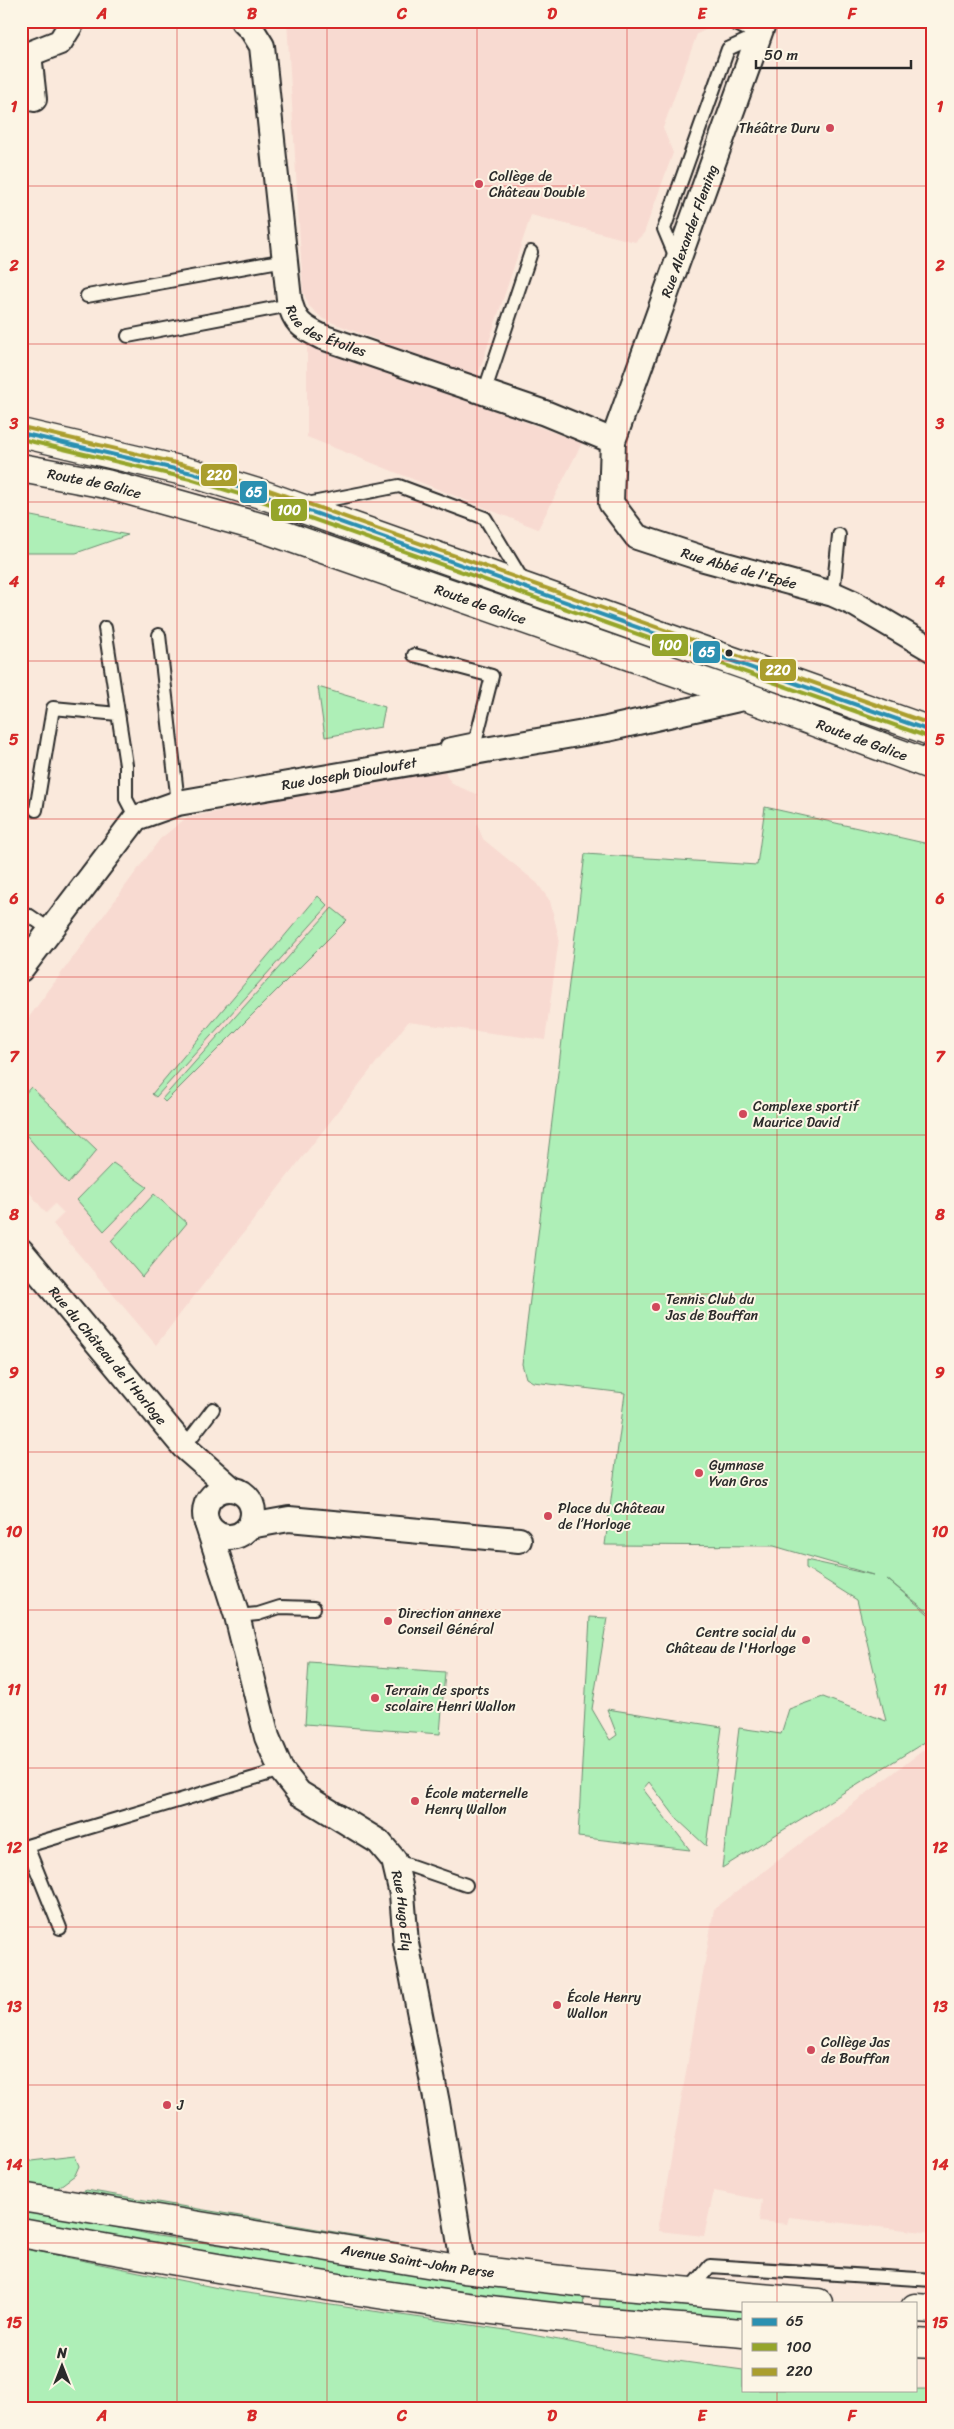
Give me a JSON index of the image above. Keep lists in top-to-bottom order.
{
  "streets": {
    "main road": ["Route de Galice", "Avenue Saint-John Perse"],
    "street": [
      "Rue Alexander Fleming",
      "Rue des Étoiles",
      "Rue Abbé de l'Epée",
      "Rue Joseph Diouloufet",
      "Rue du Château de l'Horloge",
      "Rue Hugo Ely"
    ]
  },
  "crossings": [
    ["Rue Alexander Fleming", "Rue des Étoiles"],
    ["Rue Alexander Fleming", "Rue Abbé de l'Epée"],
    ["Rue des Étoiles", "Rue Abbé de l'Epée"],
    ["Route de Galice", "Rue Joseph Diouloufet"],
    ["Rue du Château de l'Horloge", "Rue Hugo Ely"],
    ["Rue Hugo Ely", "Avenue Saint-John Perse"]
  ],
  "places": [
    "Théâtre Duru",
    "Collège de Château Double",
    "Complexe sportif Maurice David",
    "Tennis Club du Jas de Bouffan",
    "Gymnase Yvan Gros",
    "Place du Château de l’Horloge",
    "Direction annexe Conseil Général",
    "Centre social du Château de l'Horloge",
    "Terrain de sports scolaire Henri Wallon",
    "École maternelle Henry Wallon",
    "École Henry Wallon",
    "Collège Jas de Bouffan",
    "J"
  ],
  "lines": ["transit line 220", "transit line 65", "transit line 100"],
  "legend": ["65", "100", "220"],
  "scale_bar": "50 m",
  "north": "top",
  "grid": {
    "columns": [
      "A",
      "B",
      "C",
      "D",
      "E",
      "F"
    ],
    "rows": [
      "1",
      "2",
      "3",
      "4",
      "5",
      "6",
      "7",
      "8",
      "9",
      "10",
      "11",
      "12",
      "13",
      "14",
      "15"
    ]
  }
}
